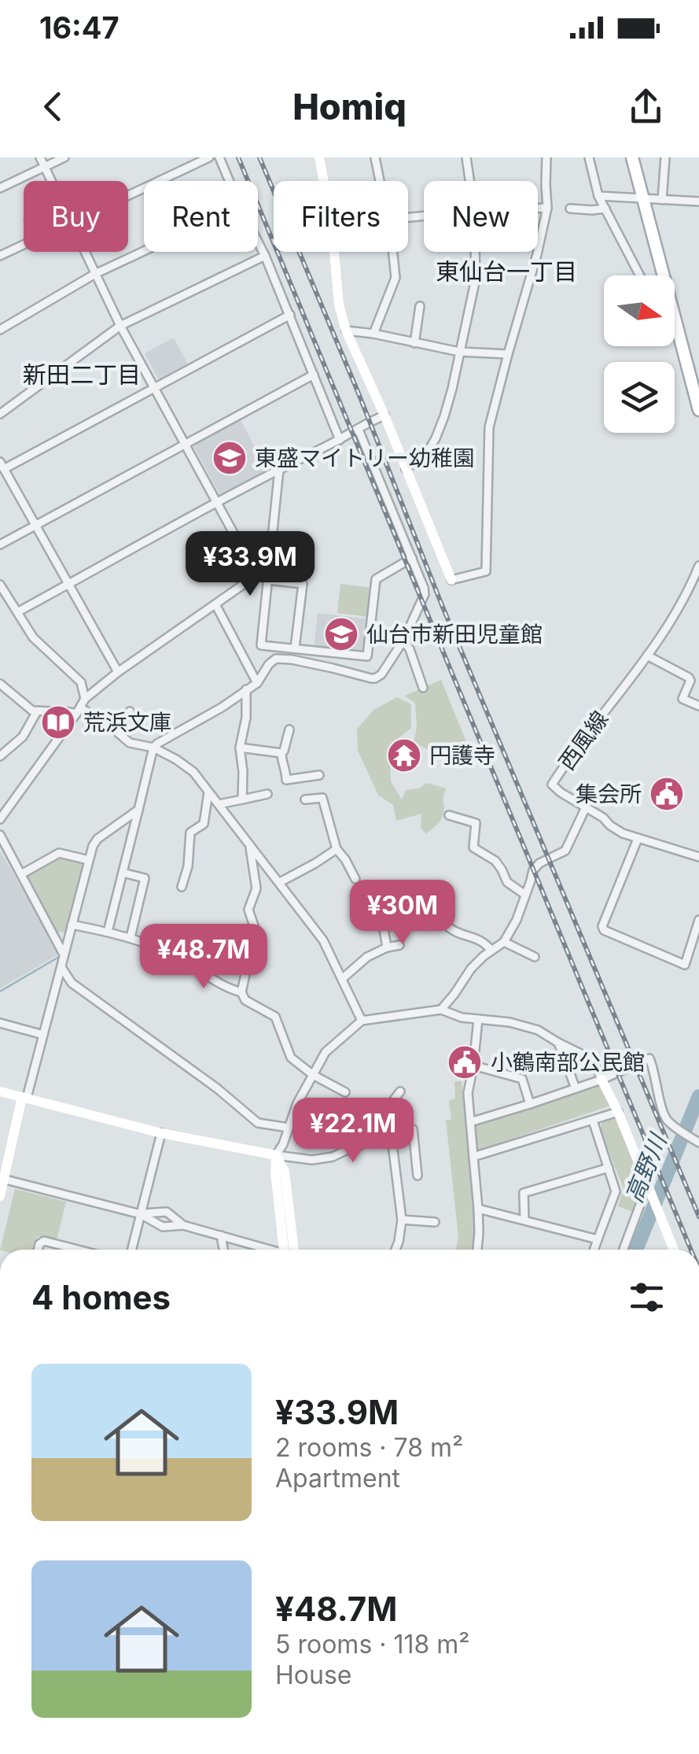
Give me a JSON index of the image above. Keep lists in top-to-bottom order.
{
  "streets": {
    "street": ["西風線"]
  },
  "districts": ["東仙台一丁目", "新田二丁目"],
  "water": ["高野川"],
  "places": {
    "school or university": ["東盛マイトリー幼稚園", "仙台市新田児童館"],
    "library": ["荒浜文庫"],
    "temple": ["円護寺"],
    "public building": ["集会所", "小鶴南部公民館"]
  },
  "north": "right",
  "page": {
    "status": "16:47",
    "header": "Homiq",
    "chip": [
      "Buy",
      "Rent",
      "Filters",
      "New"
    ],
    "price": [
      "¥33.9M",
      "¥30M",
      "¥48.7M",
      "¥22.1M"
    ],
    "heading": "4 homes",
    "list": [
      {
        "name": "¥33.9M",
        "note": "2 rooms · 78 m² · Apartment"
      },
      {
        "name": "¥48.7M",
        "note": "5 rooms · 118 m² · House"
      }
    ]
  }
}
